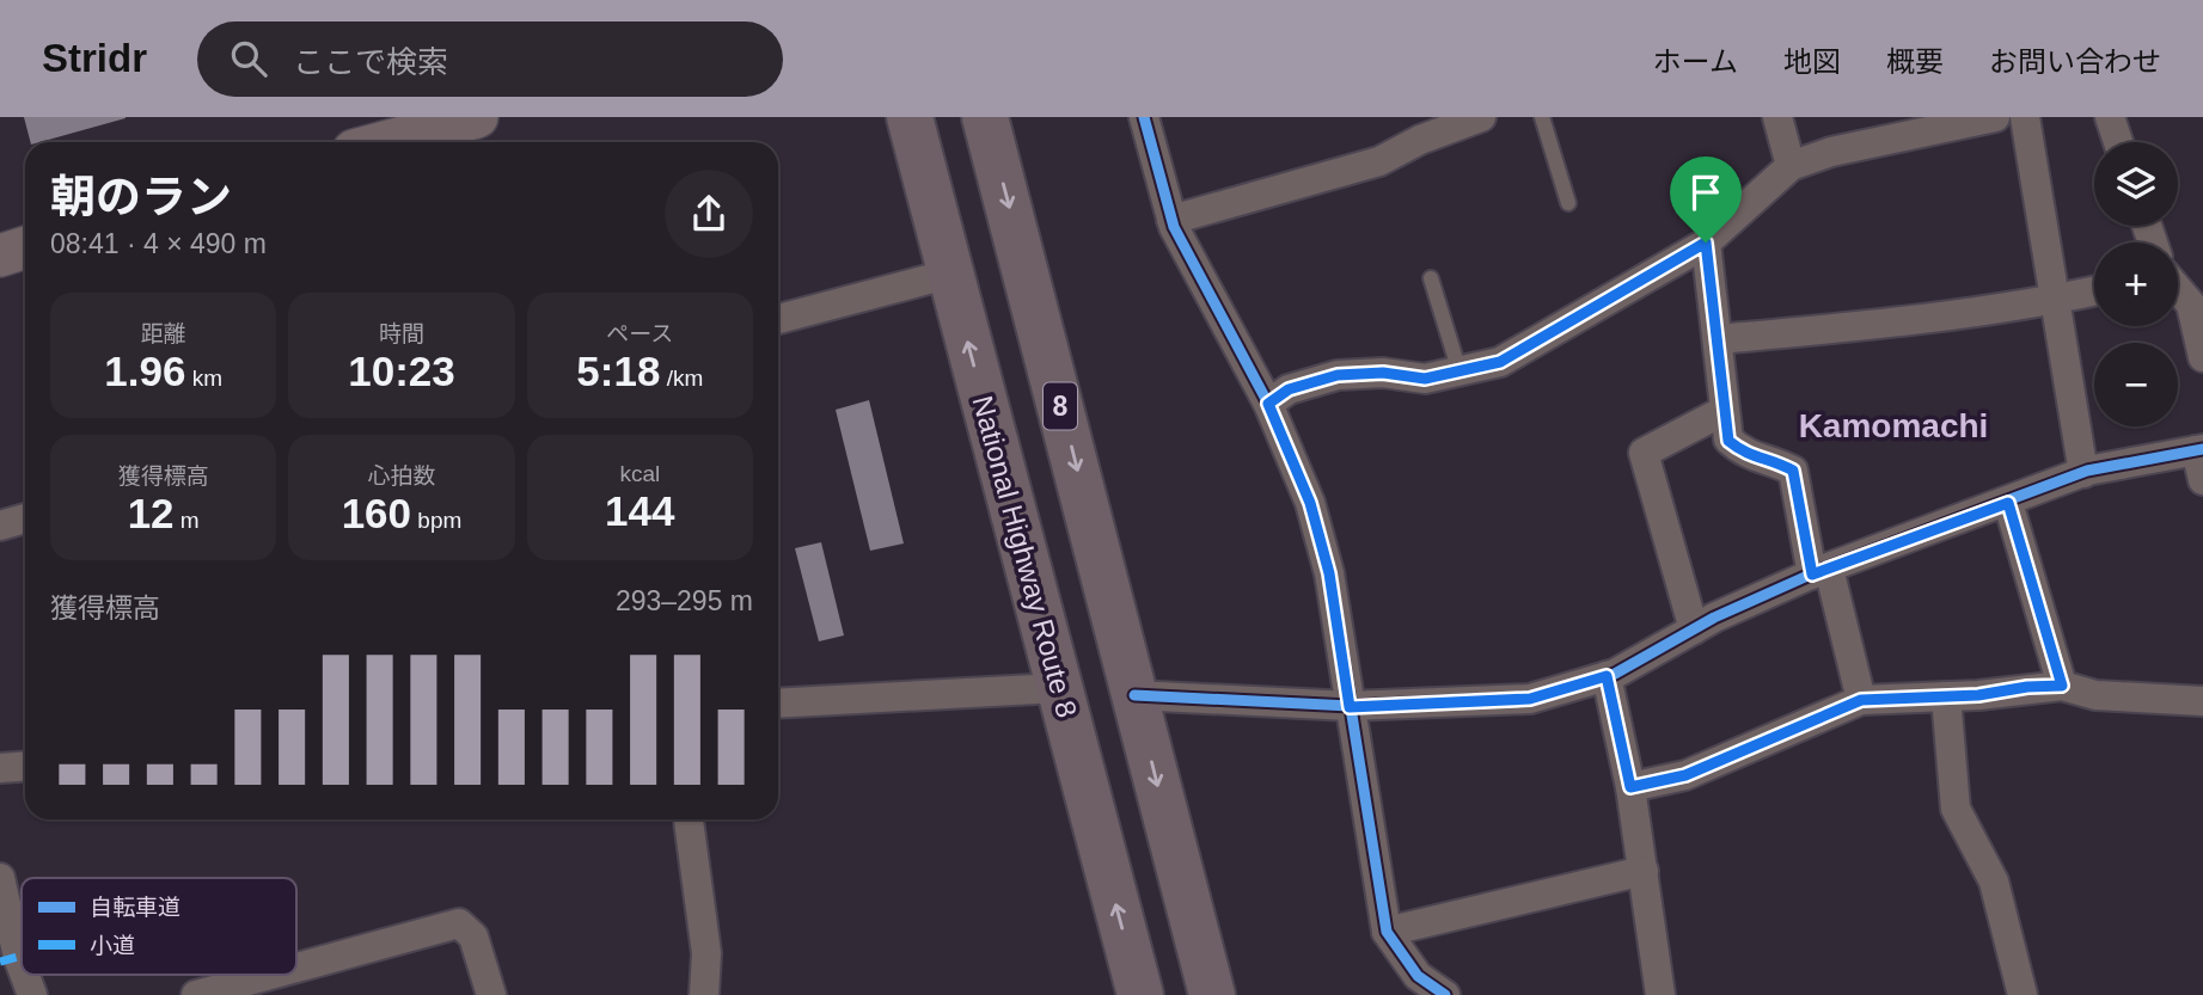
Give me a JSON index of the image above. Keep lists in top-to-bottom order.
{
  "streets": {
    "highway": ["8", "National Highway Route 8"]
  },
  "districts": ["Kamomachi"],
  "legend": ["自転車道", "小道"],
  "page": {
    "header": "Stridr",
    "search": "ここで検索",
    "nav": [
      "ホーム",
      "地図",
      "概要",
      "お問い合わせ"
    ],
    "map_buttons": ["+", "−"],
    "heading": ["朝のラン", "08:41 · 4 × 490 m"],
    "stats": [
      ["距離", "1.96 km"],
      ["時間", "10:23"],
      ["ペース", "5:18 /km"],
      ["獲得標高", "12 m"],
      ["心拍数", "160 bpm"],
      ["kcal", "144"]
    ],
    "chart": ["獲得標高", "293–295 m"]
  }
}
